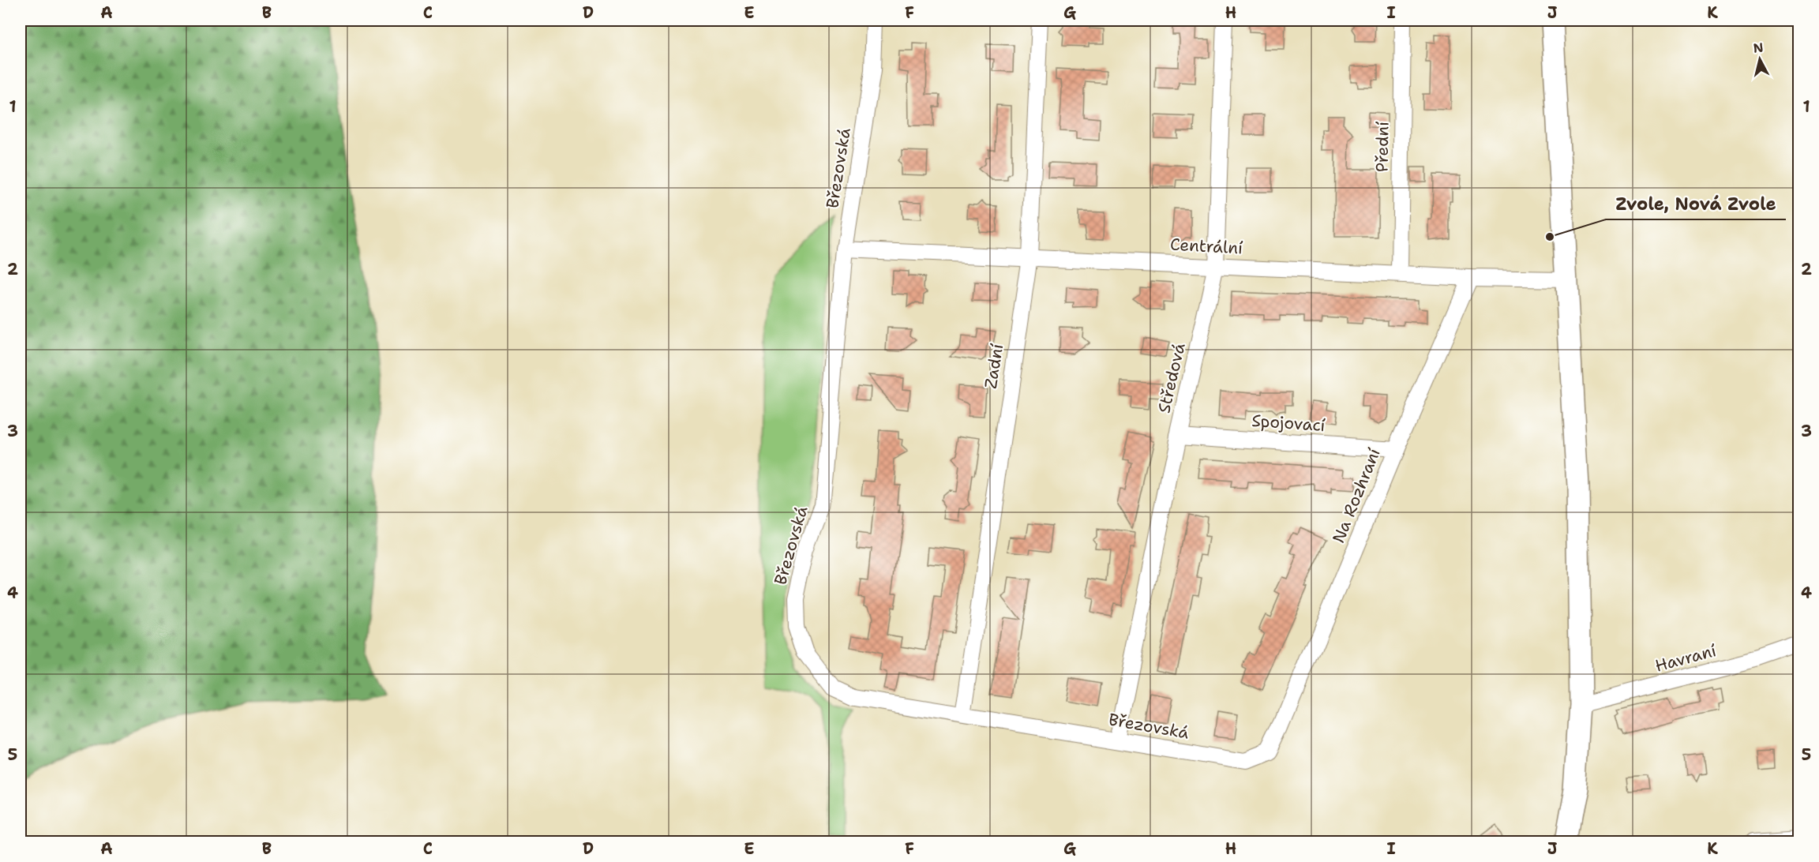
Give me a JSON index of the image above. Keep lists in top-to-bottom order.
{
  "streets": {
    "street": [
      "Přední",
      "Březovská",
      "Centrální",
      "Zadní",
      "Středová",
      "Spojovací",
      "Na Rozhraní",
      "Havraní"
    ]
  },
  "crossings": [
    ["Přední", "Centrální"],
    ["Březovská", "Centrální"],
    ["Březovská", "Zadní"],
    ["Březovská", "Středová"],
    ["Březovská", "Na Rozhraní"],
    ["Centrální", "Zadní"],
    ["Centrální", "Středová"],
    ["Centrální", "Na Rozhraní"],
    ["Středová", "Spojovací"],
    ["Spojovací", "Na Rozhraní"]
  ],
  "places": ["Zvole, Nová Zvole"],
  "north": "top",
  "grid": {
    "columns": [
      "A",
      "B",
      "C",
      "D",
      "E",
      "F",
      "G",
      "H",
      "I",
      "J",
      "K"
    ],
    "rows": [
      "1",
      "2",
      "3",
      "4",
      "5"
    ]
  }
}
